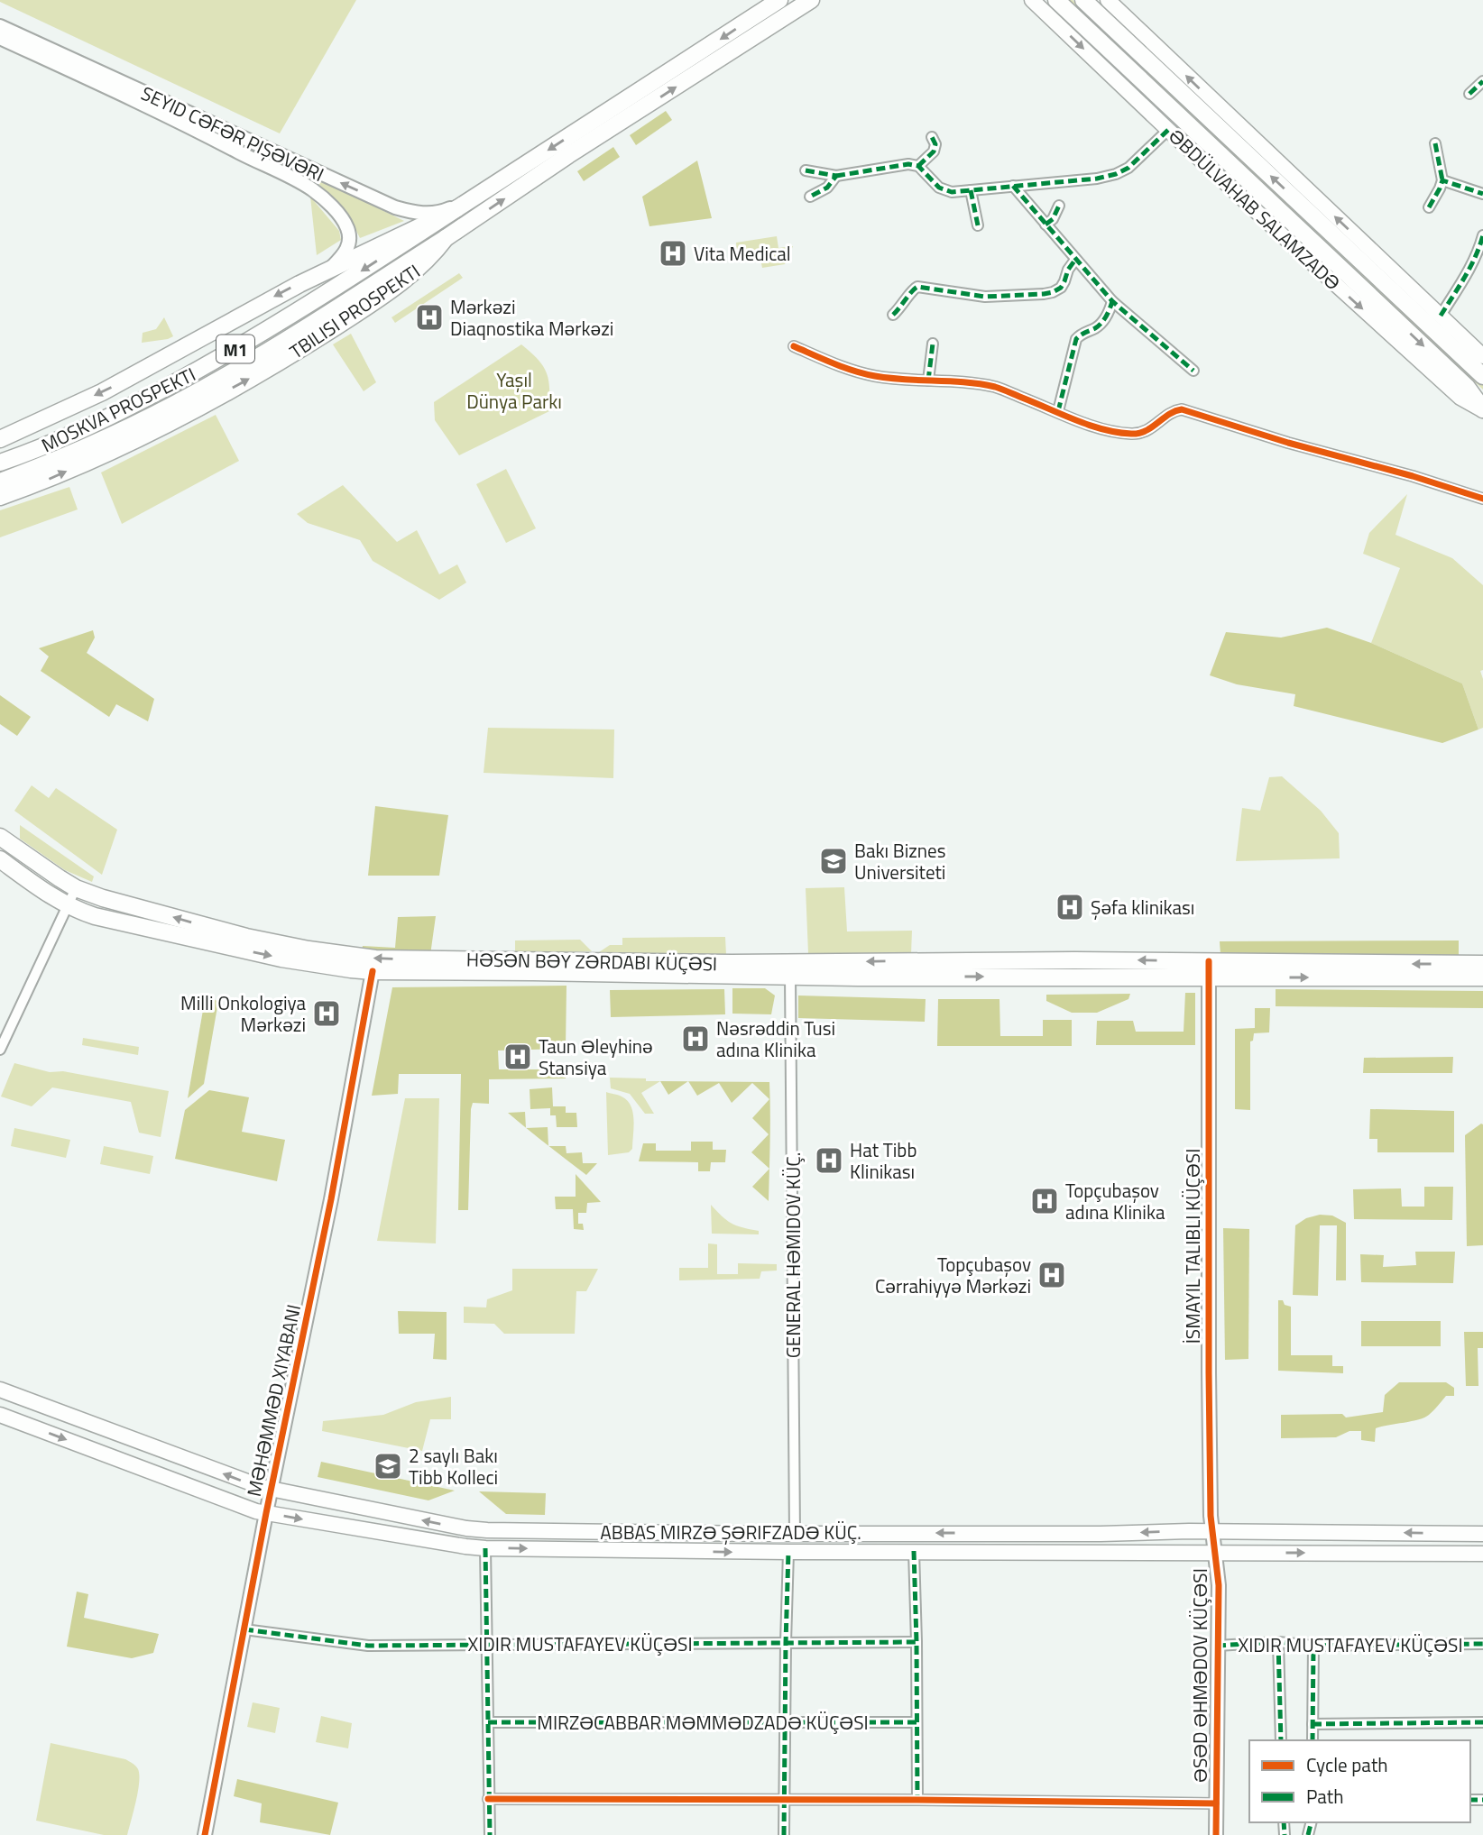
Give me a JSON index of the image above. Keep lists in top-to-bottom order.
{
  "streets": {
    "main road": [
      "ƏBDÜLVAHAB SALAMZADƏ",
      "TBILISI PROSPEKTI",
      "M1",
      "MOSKVA PROSPEKTI",
      "HƏSƏN BƏY ZƏRDABI KÜÇƏSI",
      "ABBAS MIRZƏ ŞƏRIFZADƏ KÜÇ."
    ],
    "street": [
      "SEYID CƏFƏR PIŞƏVƏRI",
      "GENERAL HƏMIDOV KÜÇ.",
      "MƏHƏMMƏD XIYABANI",
      "ƏSƏD ƏHMƏDOV KÜÇƏSI",
      "MIRZƏCABBAR MƏMMƏDZADƏ KÜÇƏSI"
    ],
    "cycle path": ["İSMAYIL TALIBLI KÜÇƏSI"]
  },
  "crossings": [
    ["SEYID CƏFƏR PIŞƏVƏRI", "TBILISI PROSPEKTI"],
    ["SEYID CƏFƏR PIŞƏVƏRI", "MOSKVA PROSPEKTI"],
    ["TBILISI PROSPEKTI", "MOSKVA PROSPEKTI"],
    ["HƏSƏN BƏY ZƏRDABI KÜÇƏSI", "GENERAL HƏMIDOV KÜÇ."],
    ["HƏSƏN BƏY ZƏRDABI KÜÇƏSI", "MƏHƏMMƏD XIYABANI"],
    ["HƏSƏN BƏY ZƏRDABI KÜÇƏSI", "ƏSƏD ƏHMƏDOV KÜÇƏSI"],
    ["GENERAL HƏMIDOV KÜÇ.", "ABBAS MIRZƏ ŞƏRIFZADƏ KÜÇ."],
    ["MƏHƏMMƏD XIYABANI", "ABBAS MIRZƏ ŞƏRIFZADƏ KÜÇ."],
    ["ABBAS MIRZƏ ŞƏRIFZADƏ KÜÇ.", "ƏSƏD ƏHMƏDOV KÜÇƏSI"]
  ],
  "parks": ["Yaşıl Dünya Parkı"],
  "places": {
    "hospital": [
      "Vita Medical",
      "Mərkəzi Diaqnostika Mərkəzi",
      "Şəfa klinikası",
      "Milli Onkologiya Mərkəzi",
      "Nəsrəddin Tusi adına Klinika",
      "Taun Əleyhinə Stansiya",
      "Hat Tibb Klinikası",
      "Topçubaşov adına Klinika",
      "Topçubaşov Cərrahiyyə Mərkəzi"
    ],
    "school or university": ["Bakı Biznes Universiteti", "2 saylı Bakı Tibb Kolleci"]
  },
  "legend": ["Cycle path", "Path"]
}
